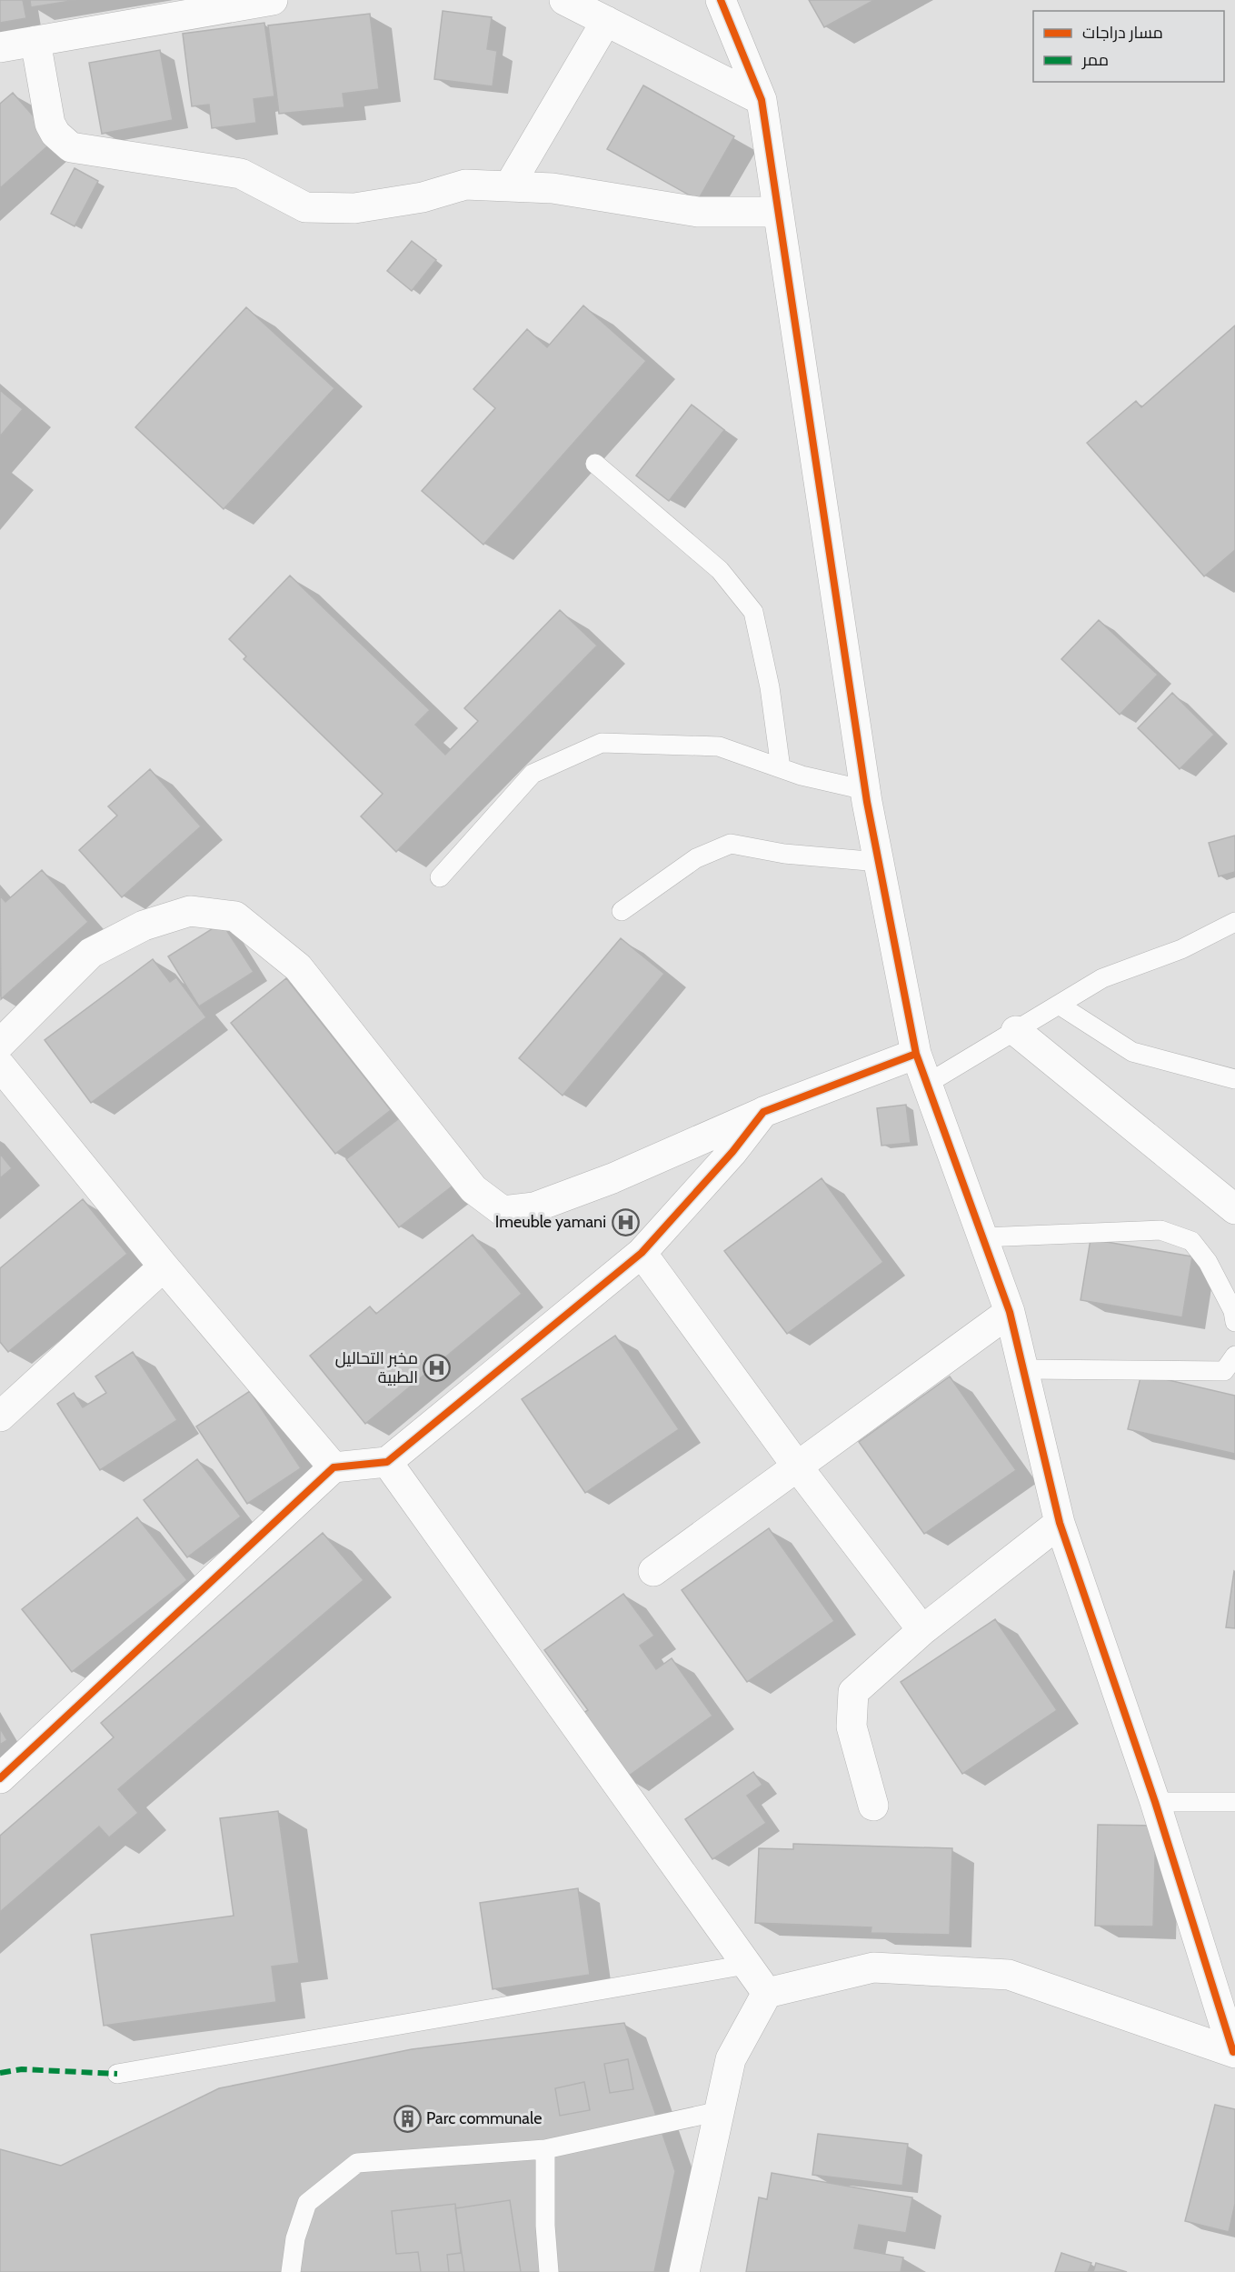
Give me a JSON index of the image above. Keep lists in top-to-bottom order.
{
  "places": {
    "hospital": ["Imeuble yamani", "مخبر التحاليل الطبية"],
    "building": ["Parc communale"]
  },
  "legend": ["مسار دراجات", "ممر"]
}
